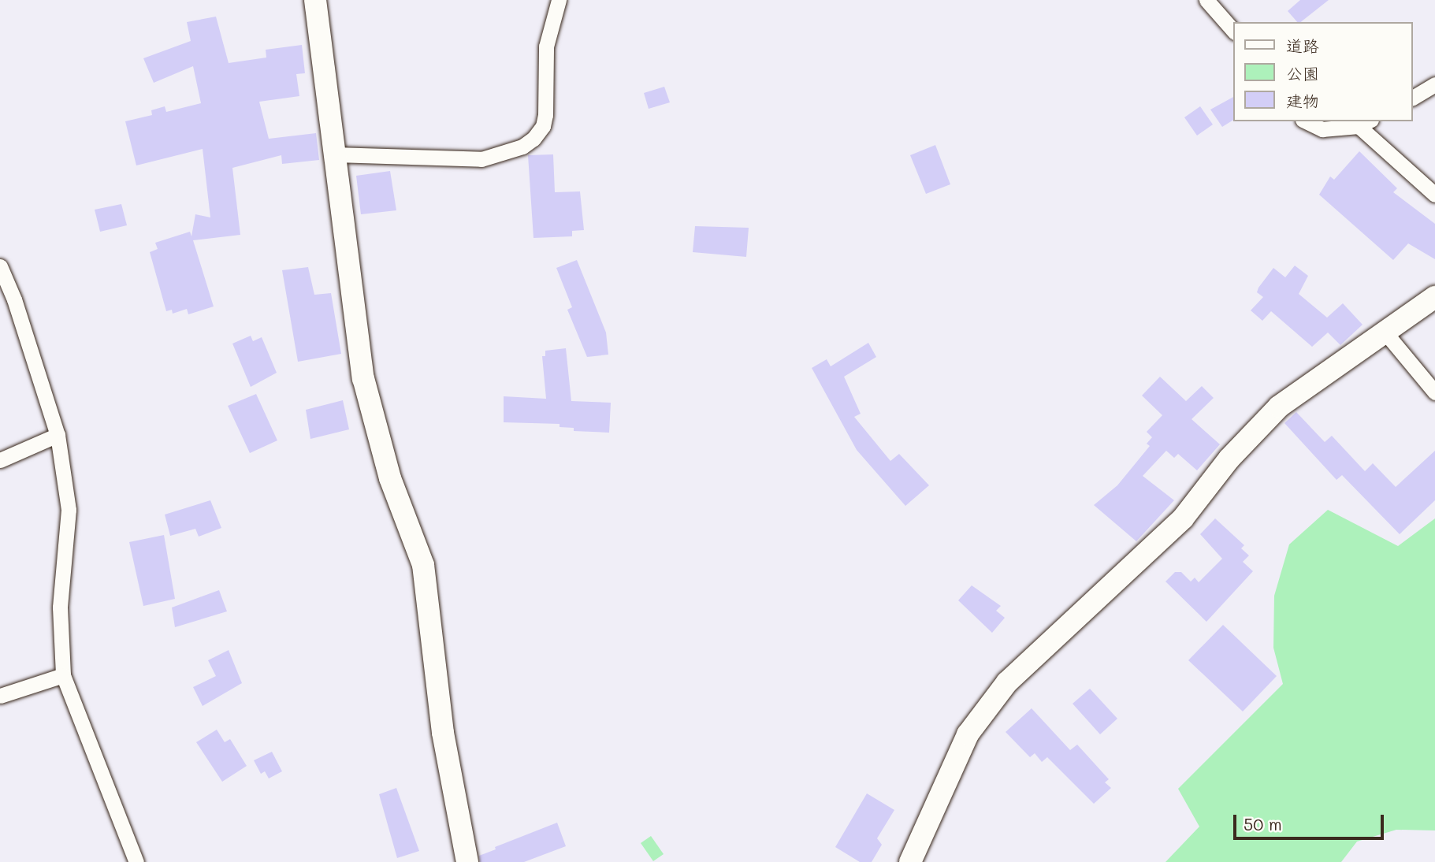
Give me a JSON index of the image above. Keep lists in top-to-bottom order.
{
  "legend": ["道路", "公園", "建物"],
  "scale_bar": "50 m"
}
